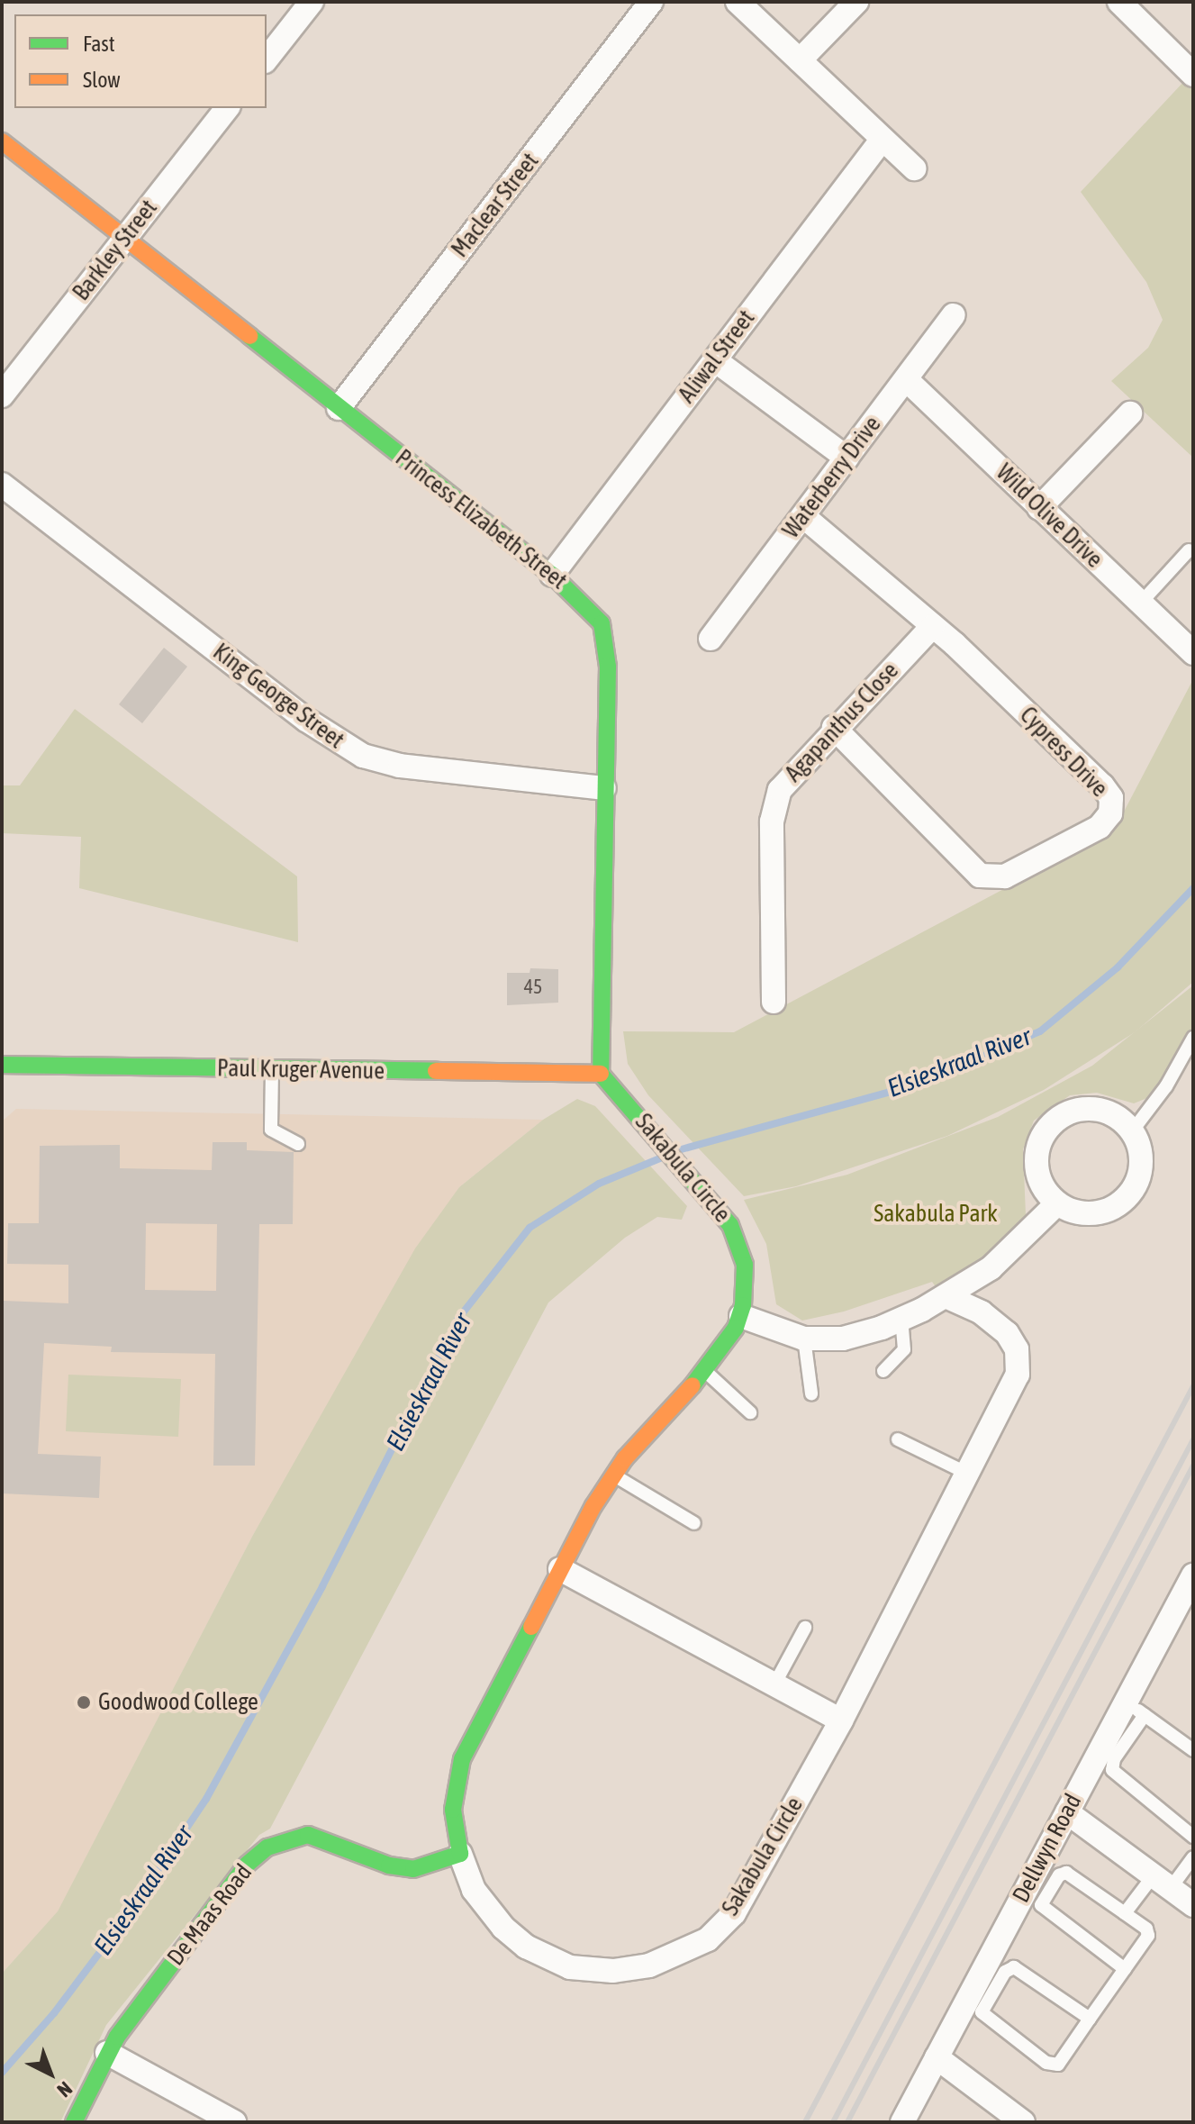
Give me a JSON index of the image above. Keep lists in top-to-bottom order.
{
  "streets": {
    "street": [
      "Maclear Street",
      "Barkley Street",
      "Aliwal Street",
      "Waterberry Drive",
      "Wild Olive Drive",
      "Princess Elizabeth Street",
      "King George Street",
      "Agapanthus Close",
      "Cypress Drive",
      "Paul Kruger Avenue",
      "Sakabula Circle",
      "Dellwyn Road",
      "De Maas Road"
    ]
  },
  "crossings": [
    ["Maclear Street", "Princess Elizabeth Street"],
    ["Barkley Street", "Princess Elizabeth Street"],
    ["Aliwal Street", "Princess Elizabeth Street"],
    ["Waterberry Drive", "Wild Olive Drive"],
    ["Waterberry Drive", "Cypress Drive"],
    ["Princess Elizabeth Street", "King George Street"],
    ["Princess Elizabeth Street", "Paul Kruger Avenue"],
    ["Princess Elizabeth Street", "Sakabula Circle"],
    ["Agapanthus Close", "Cypress Drive"],
    ["Paul Kruger Avenue", "Sakabula Circle"],
    ["Sakabula Circle", "De Maas Road"]
  ],
  "water": ["Elsieskraal River"],
  "parks": ["Sakabula Park"],
  "places": ["Goodwood College"],
  "house_numbers": ["45"],
  "legend": ["Fast", "Slow"],
  "north": "bottom right"
}
